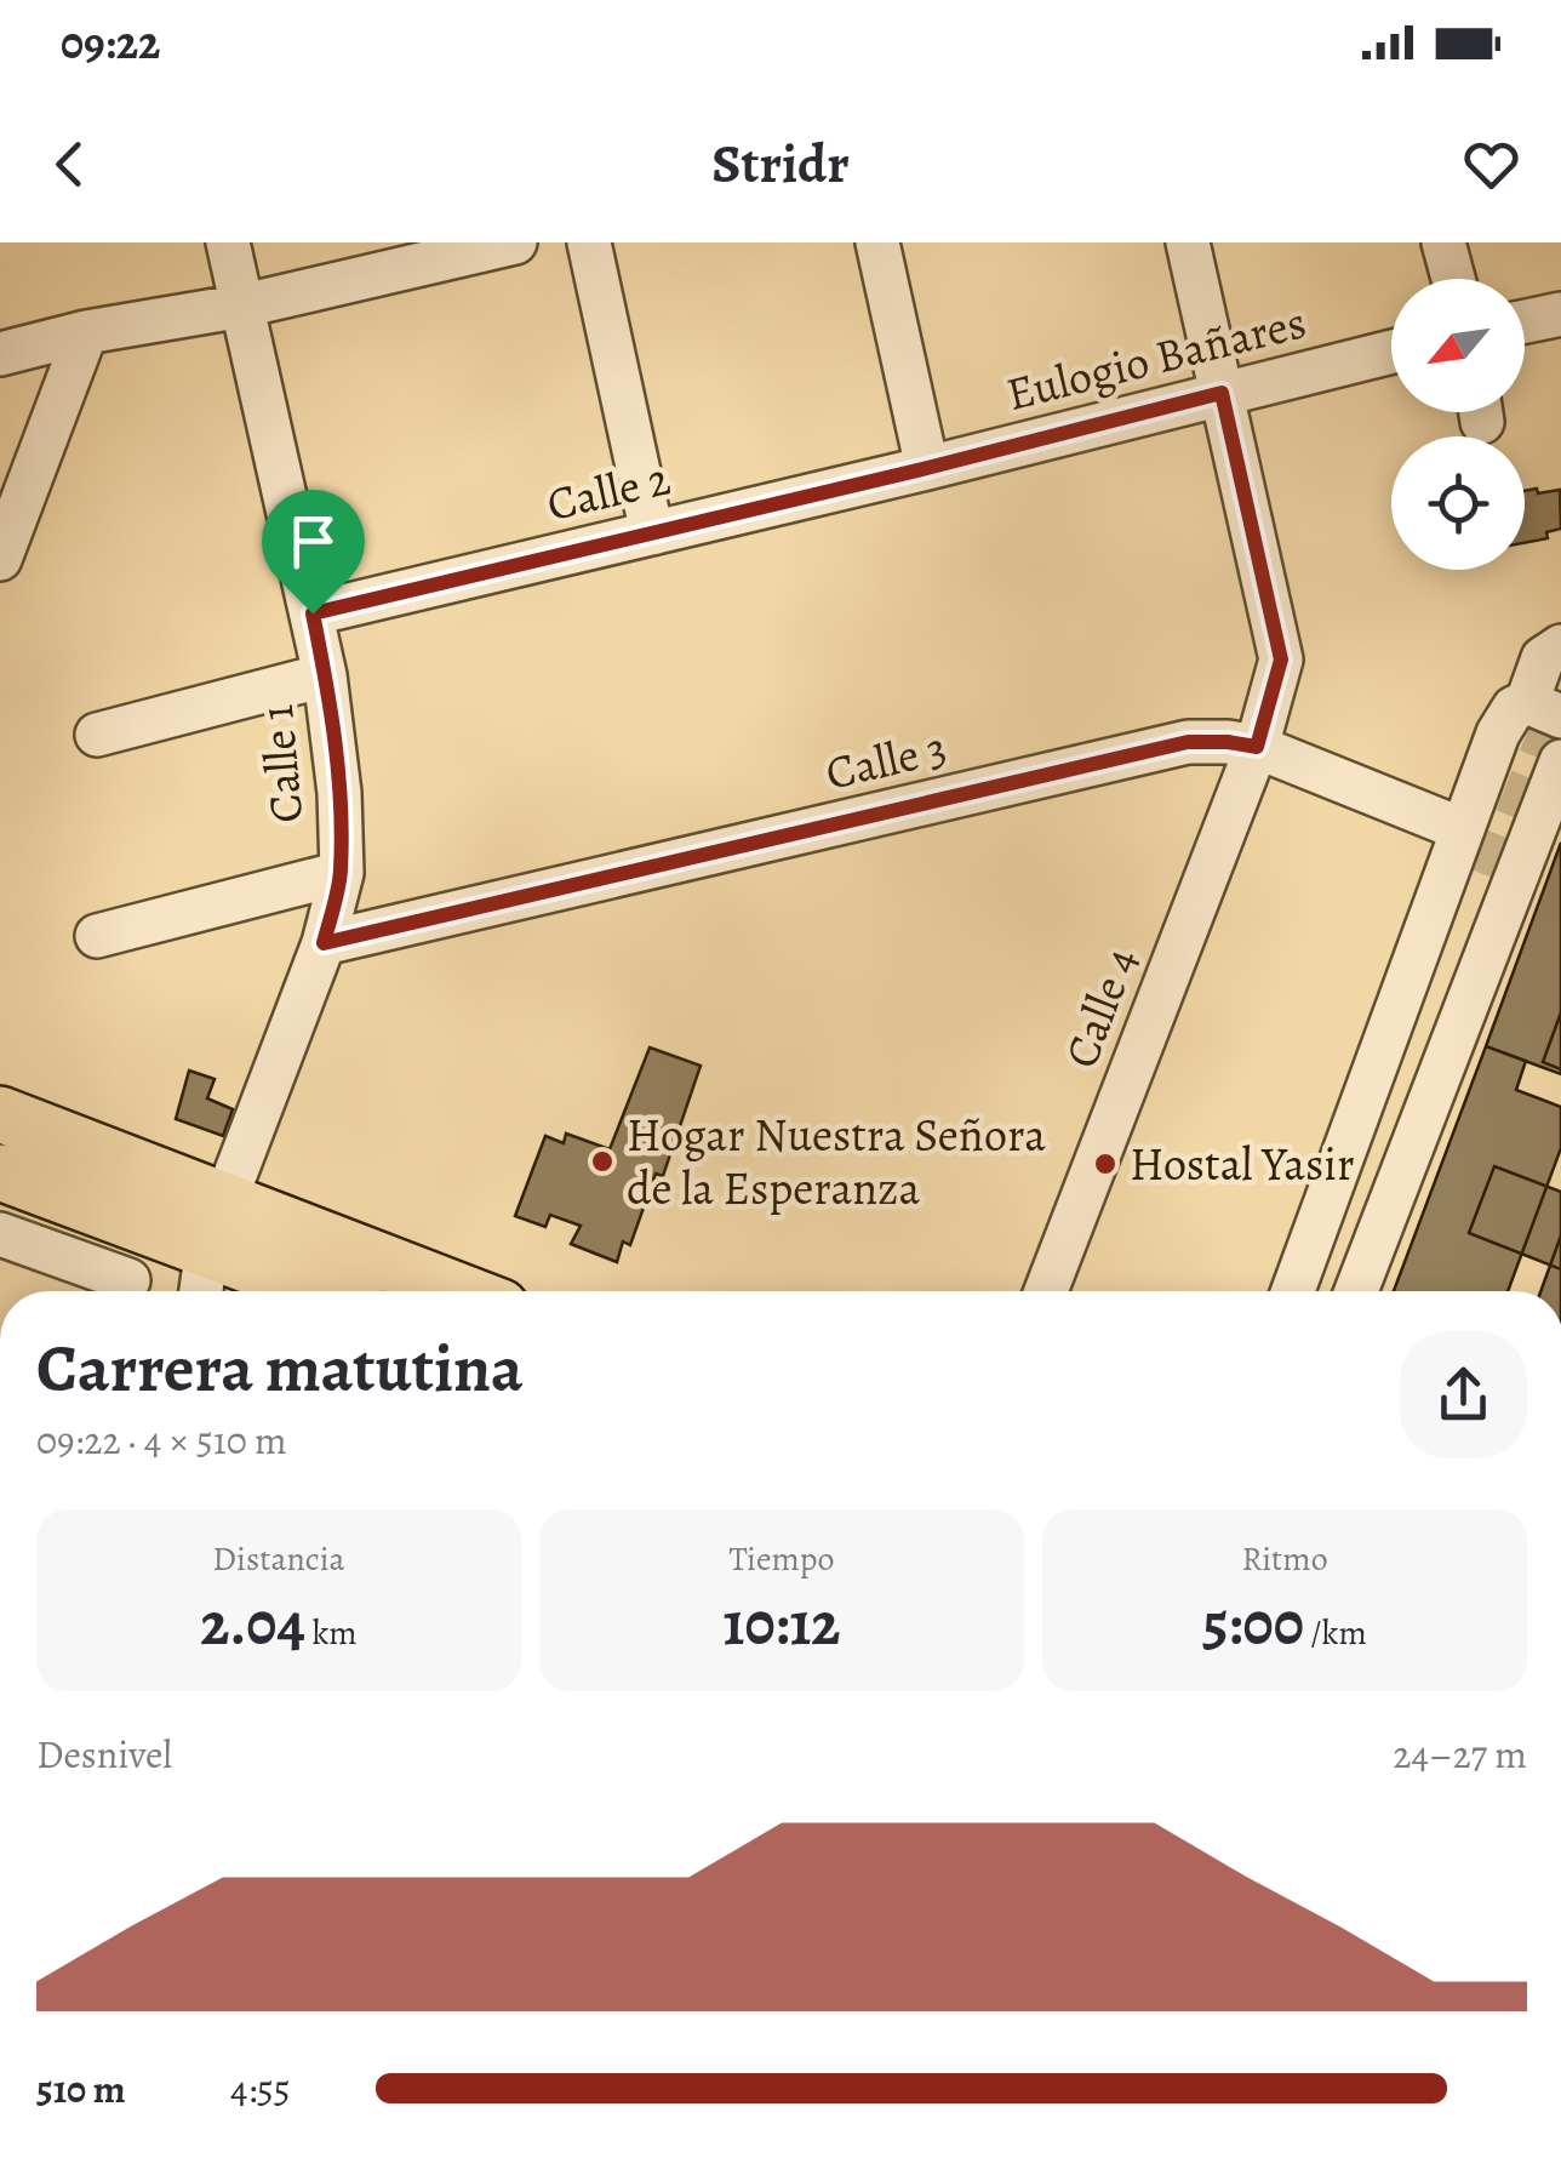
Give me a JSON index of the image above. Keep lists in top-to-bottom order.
{
  "streets": {
    "street": [
      "Eulogio Bañares",
      "Calle 2",
      "Calle 3",
      "Calle 1",
      "Calle 4"
    ]
  },
  "crossings": [
    ["Eulogio Bañares", "Calle 2"],
    ["Eulogio Bañares", "Calle 4"],
    ["Calle 2", "Calle 1"],
    ["Calle 3", "Calle 1"],
    ["Calle 3", "Calle 4"]
  ],
  "places": ["Hogar Nuestra Señora de la Esperanza", "Hostal Yasir"],
  "north": "bottom left",
  "page": {
    "status": "09:22",
    "header": "Stridr",
    "heading": ["Carrera matutina", "09:22 · 4 × 510 m"],
    "stats": [
      ["Distancia", "2.04 km"],
      ["Tiempo", "10:12"],
      ["Ritmo", "5:00 /km"]
    ],
    "chart": ["Desnivel", "24–27 m"],
    "list": [
      {
        "name": "510 m",
        "note": "4:55"
      }
    ]
  }
}
